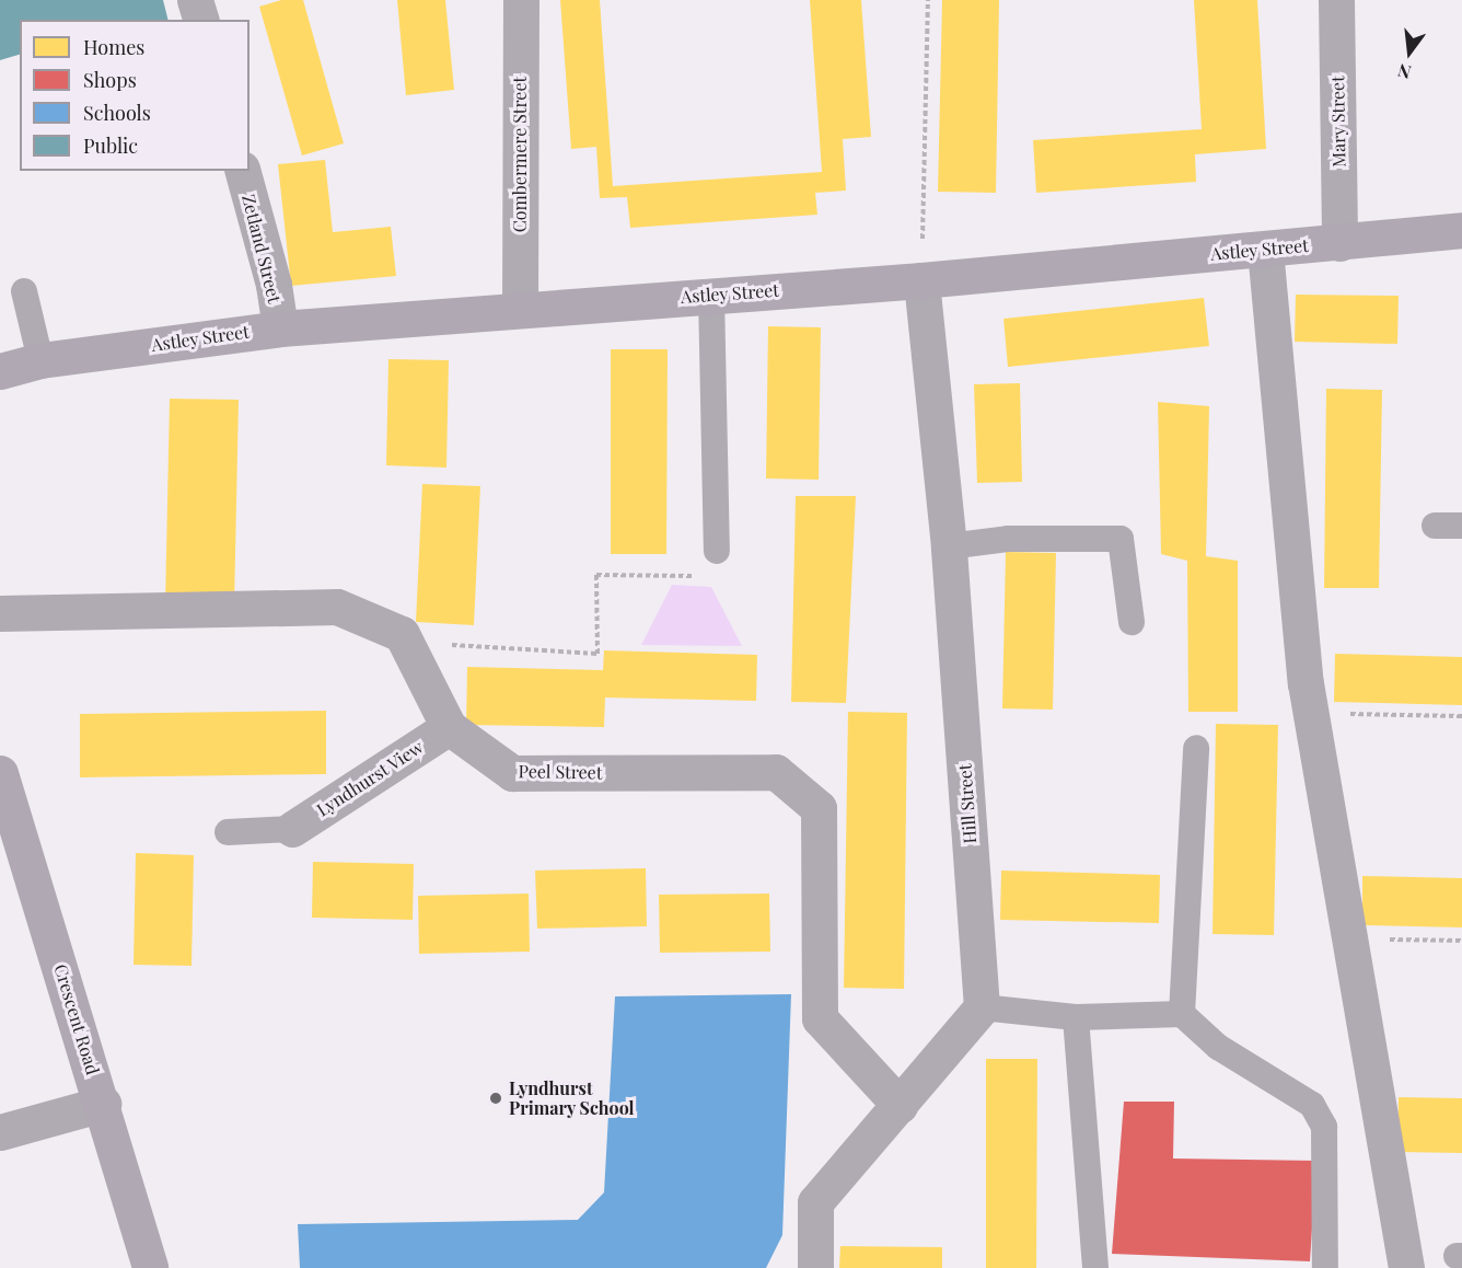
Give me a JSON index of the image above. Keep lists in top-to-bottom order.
{
  "streets": {
    "main road": ["Astley Street", "Crescent Road"],
    "street": [
      "Mary Street",
      "Combermere Street",
      "Zetland Street",
      "Peel Street",
      "Lyndhurst View",
      "Hill Street"
    ]
  },
  "crossings": [
    ["Mary Street", "Astley Street"],
    ["Combermere Street", "Astley Street"],
    ["Zetland Street", "Astley Street"],
    ["Astley Street", "Hill Street"],
    ["Peel Street", "Lyndhurst View"]
  ],
  "places": ["Lyndhurst Primary School"],
  "legend": [
    "Homes",
    "Shops",
    "Schools",
    "Public"
  ],
  "north": "bottom"
}
